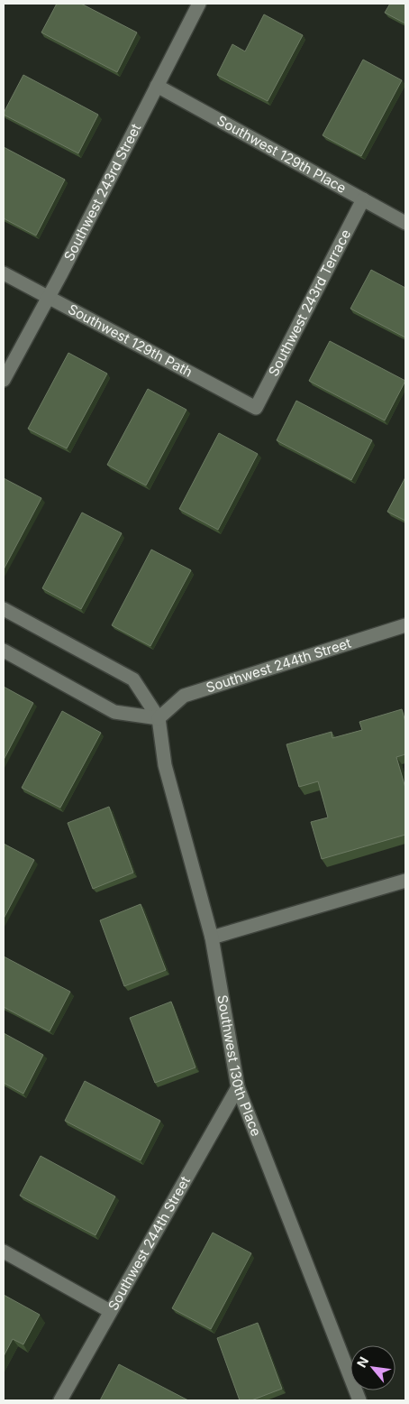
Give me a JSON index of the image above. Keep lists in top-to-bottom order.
{
  "streets": {
    "street": [
      "Southwest 129th Place",
      "Southwest 243rd Street",
      "Southwest 243rd Terrace",
      "Southwest 129th Path",
      "Southwest 244th Street",
      "Southwest 130th Place"
    ]
  },
  "crossings": [
    ["Southwest 129th Place", "Southwest 243rd Street"],
    ["Southwest 129th Place", "Southwest 243rd Terrace"],
    ["Southwest 243rd Street", "Southwest 129th Path"],
    ["Southwest 243rd Terrace", "Southwest 129th Path"],
    ["Southwest 244th Street", "Southwest 130th Place"]
  ],
  "north": "top left"
}
